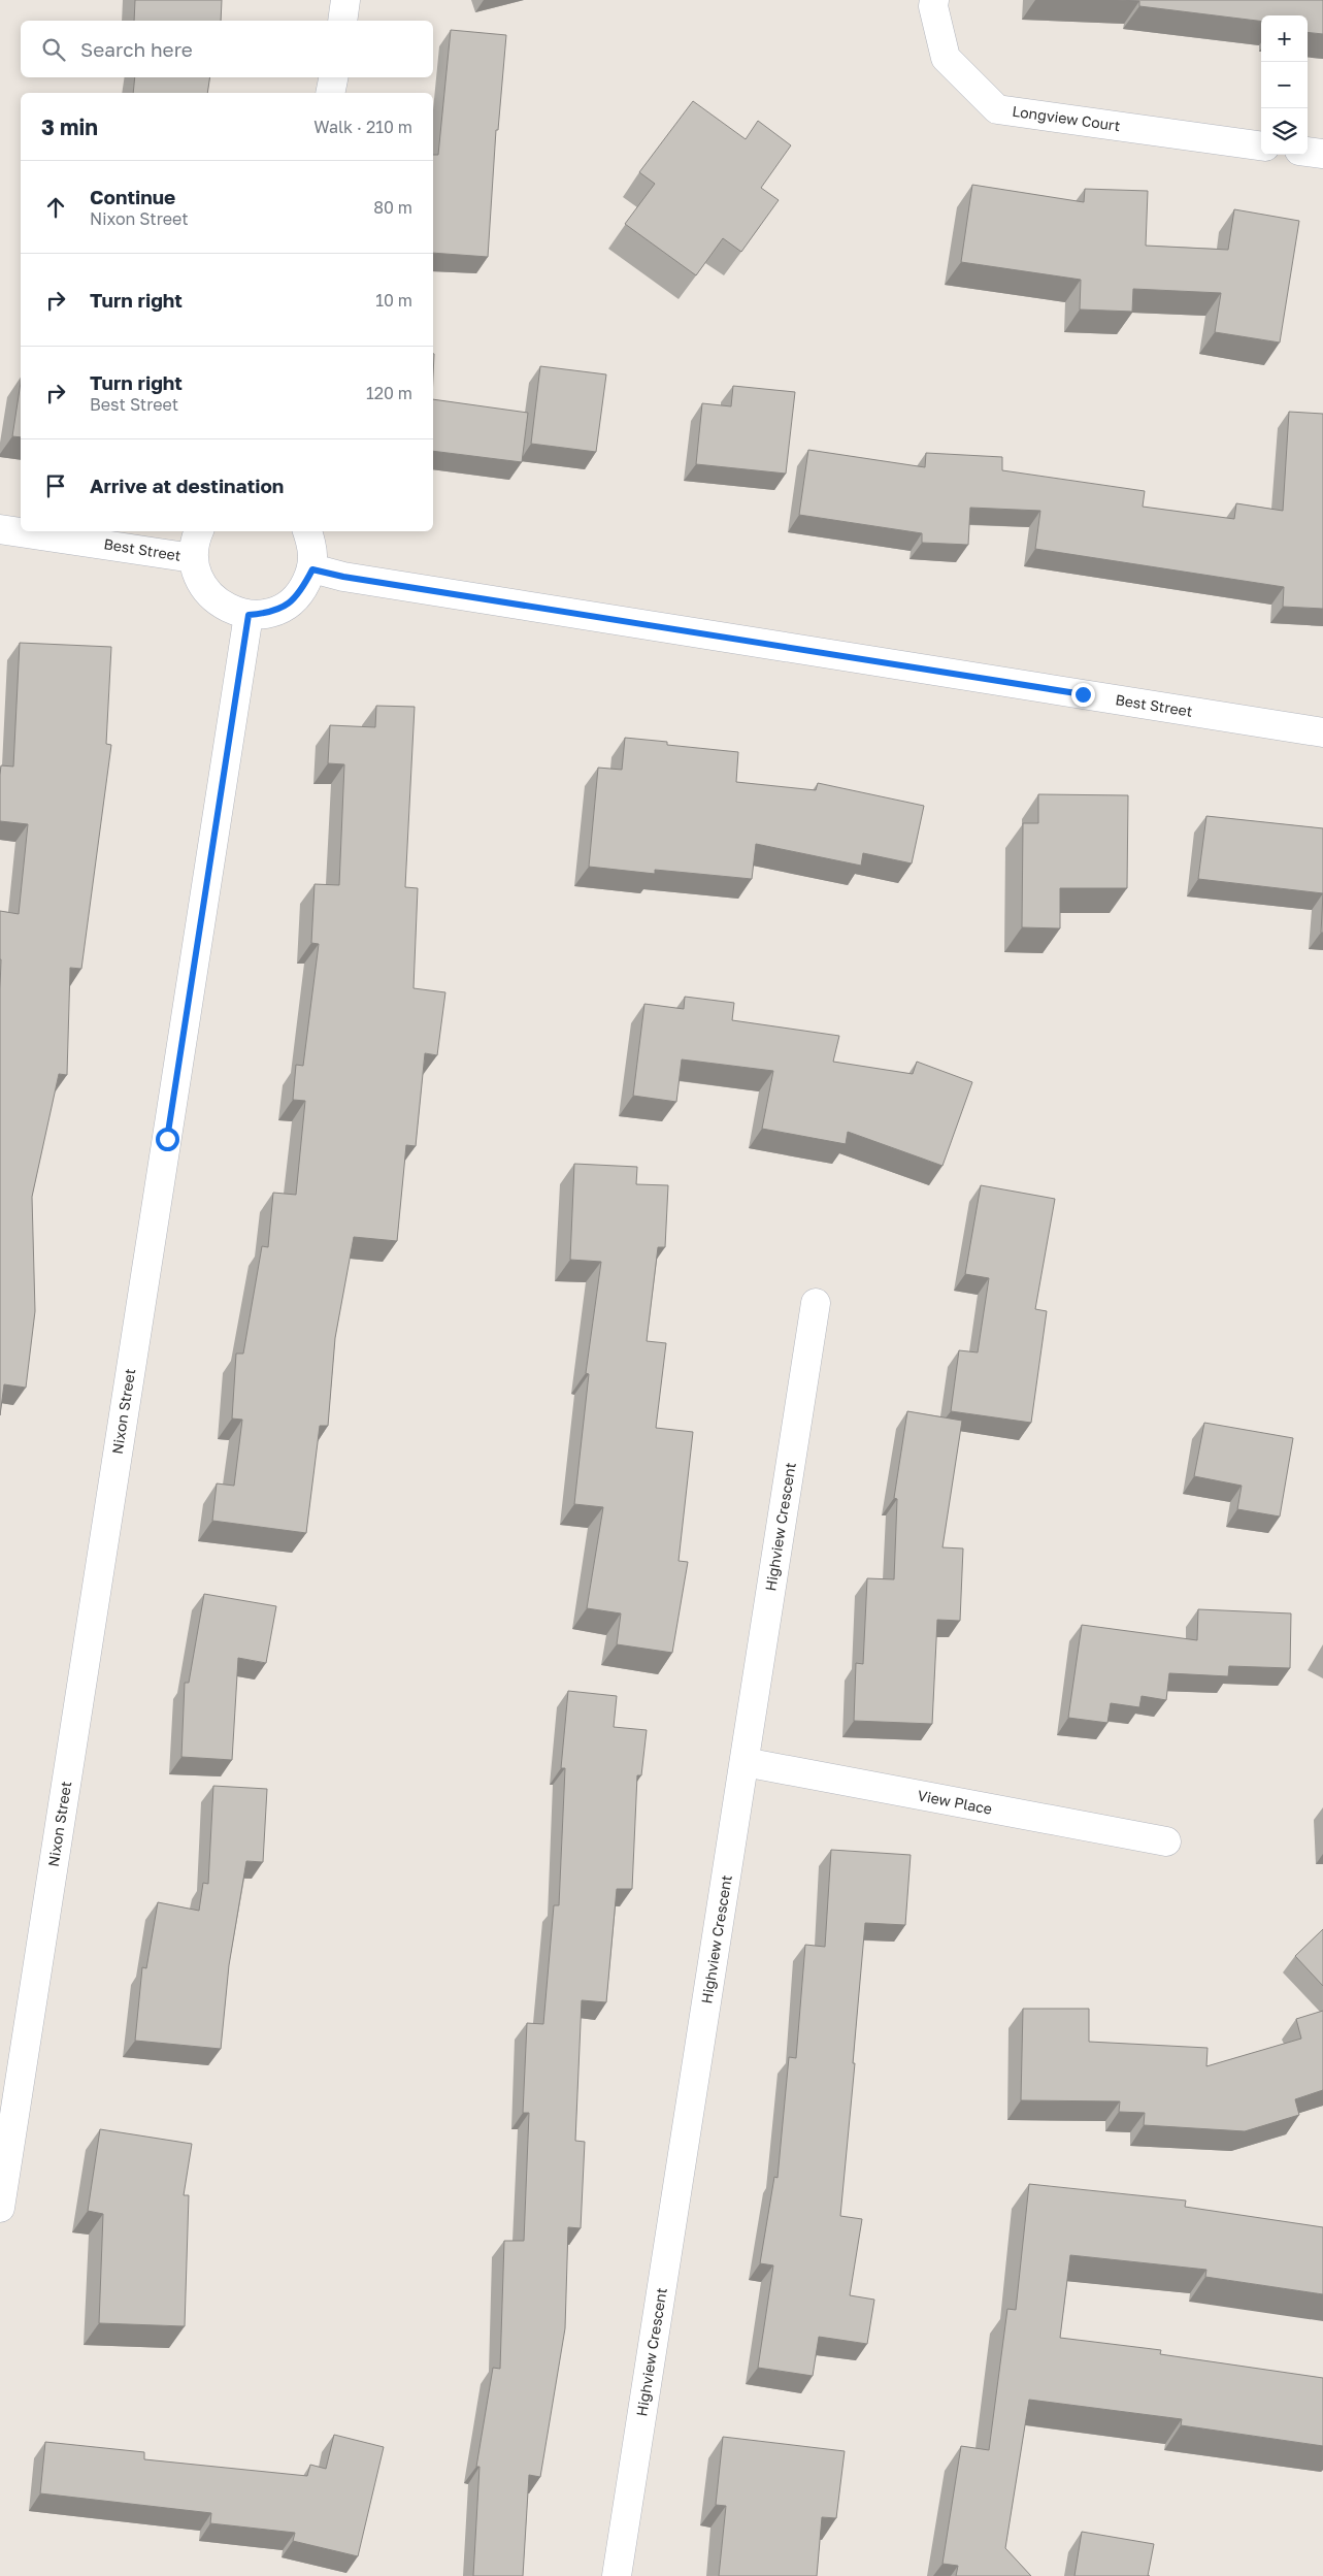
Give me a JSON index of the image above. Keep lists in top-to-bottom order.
{
  "streets": {
    "street": [
      "Longview Court",
      "Best Street",
      "Nixon Street",
      "Highview Crescent",
      "View Place"
    ]
  },
  "crossings": [
    ["Highview Crescent", "View Place"]
  ],
  "page": {
    "map_buttons": ["+", "−"],
    "search": "Search here",
    "heading": ["3 min", "Walk · 210 m"],
    "list": [
      ["Continue", "Nixon Street", "80 m"],
      ["Turn right", "10 m"],
      ["Turn right", "Best Street", "120 m"],
      "Arrive at destination"
    ]
  }
}
